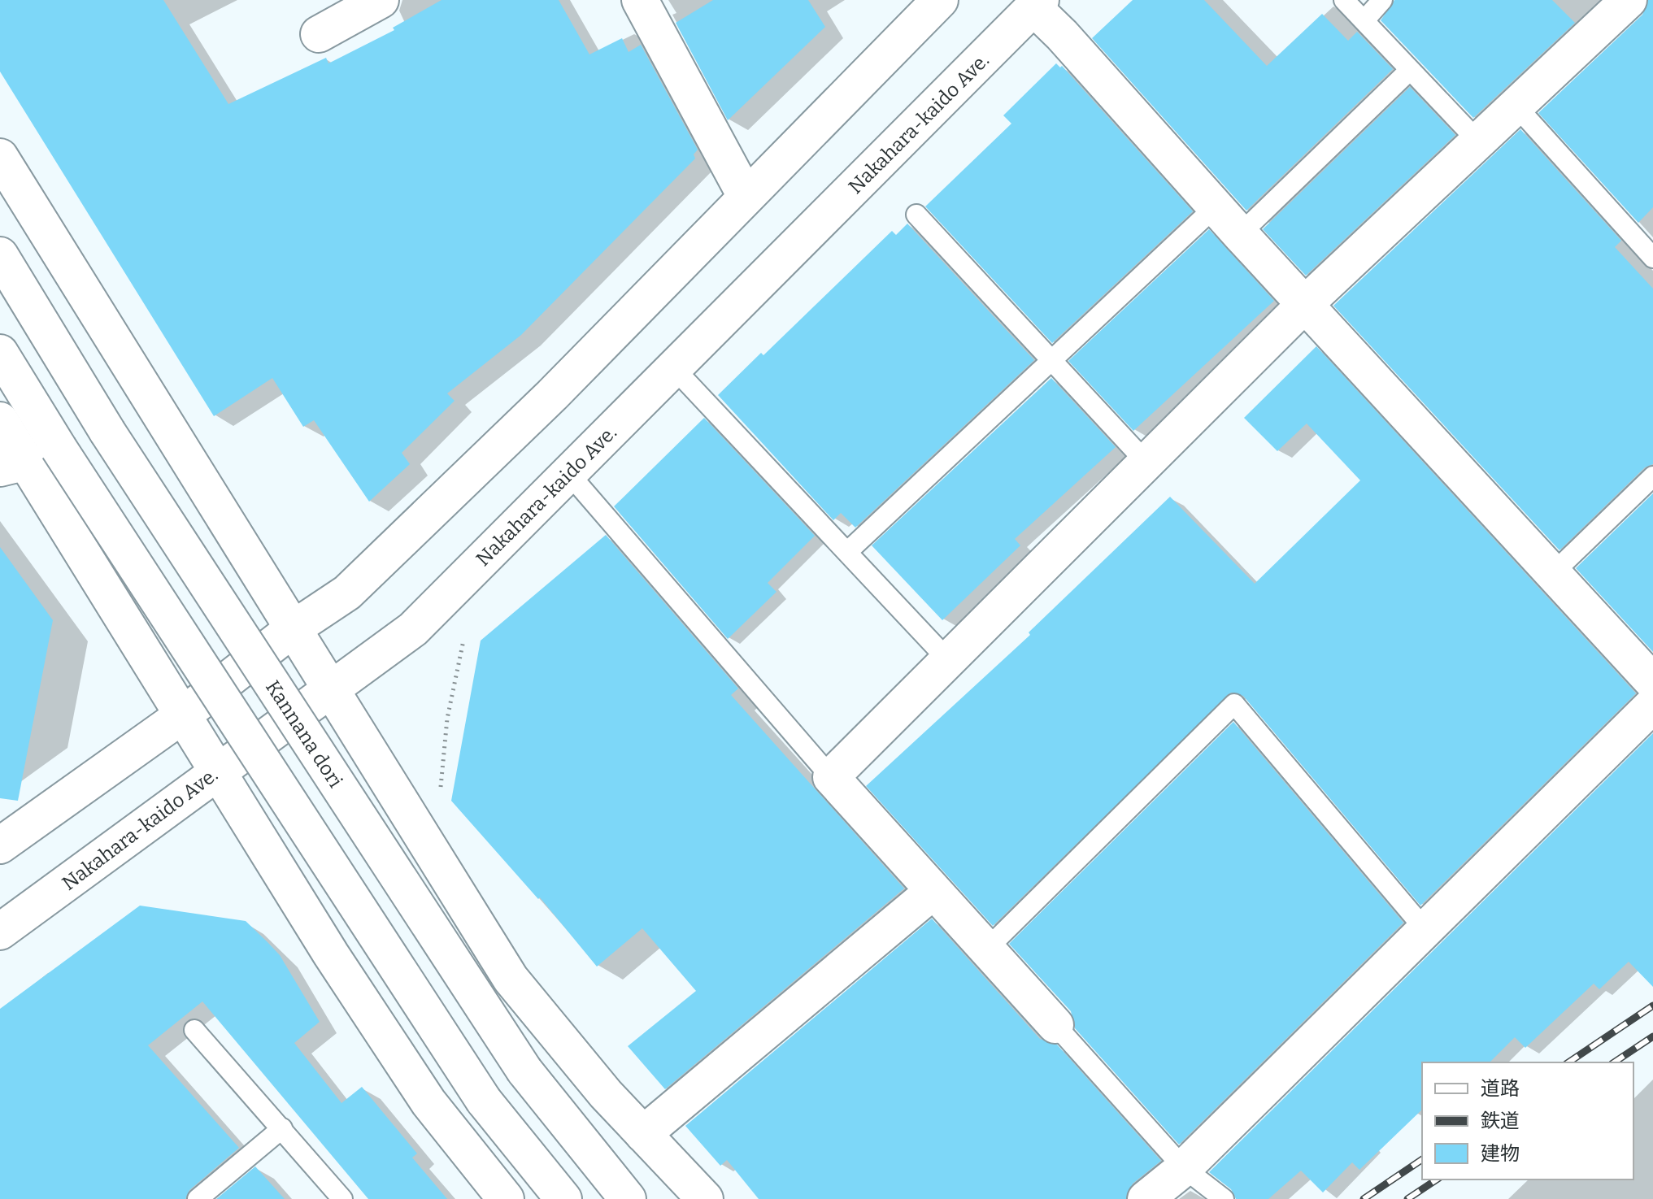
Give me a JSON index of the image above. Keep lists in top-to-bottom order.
{
  "streets": {
    "main road": ["Nakahara-kaido Ave.", "Kannana dori"]
  },
  "legend": ["道路", "鉄道", "建物"]
}
